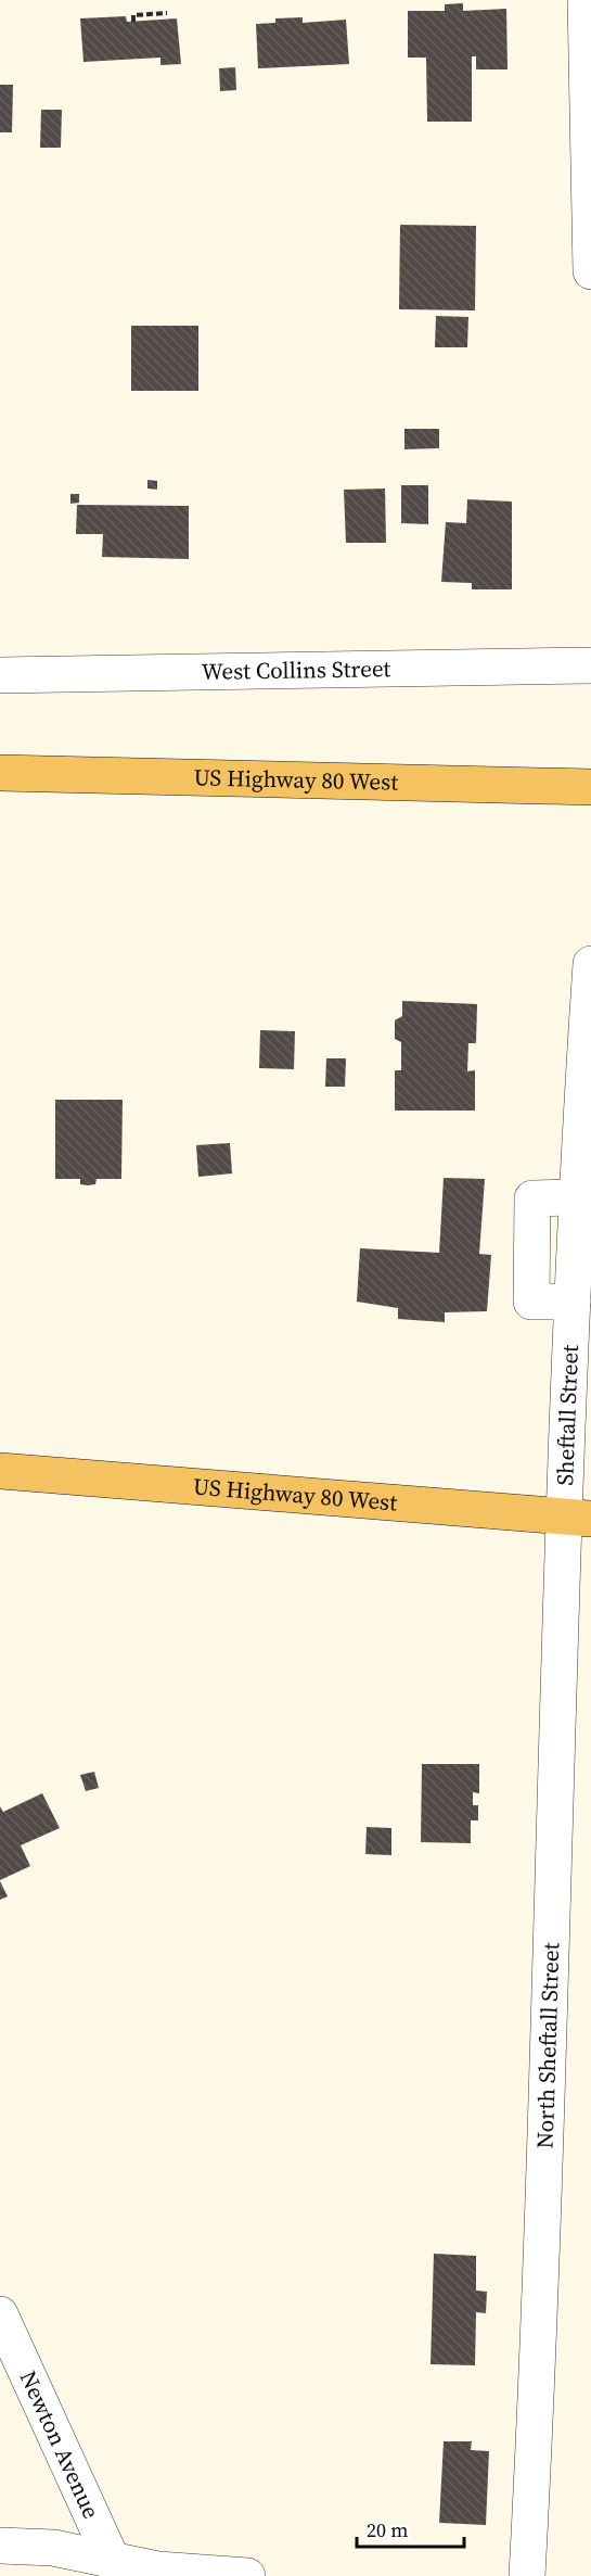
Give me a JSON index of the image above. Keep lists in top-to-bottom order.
{
  "streets": {
    "main road": ["US Highway 80 West"],
    "street": [
      "West Collins Street",
      "Sheftall Street",
      "North Sheftall Street",
      "Newton Avenue"
    ]
  },
  "crossings": [
    ["US Highway 80 West", "Sheftall Street"],
    ["US Highway 80 West", "North Sheftall Street"],
    ["Sheftall Street", "North Sheftall Street"]
  ],
  "scale_bar": "20 m"
}
